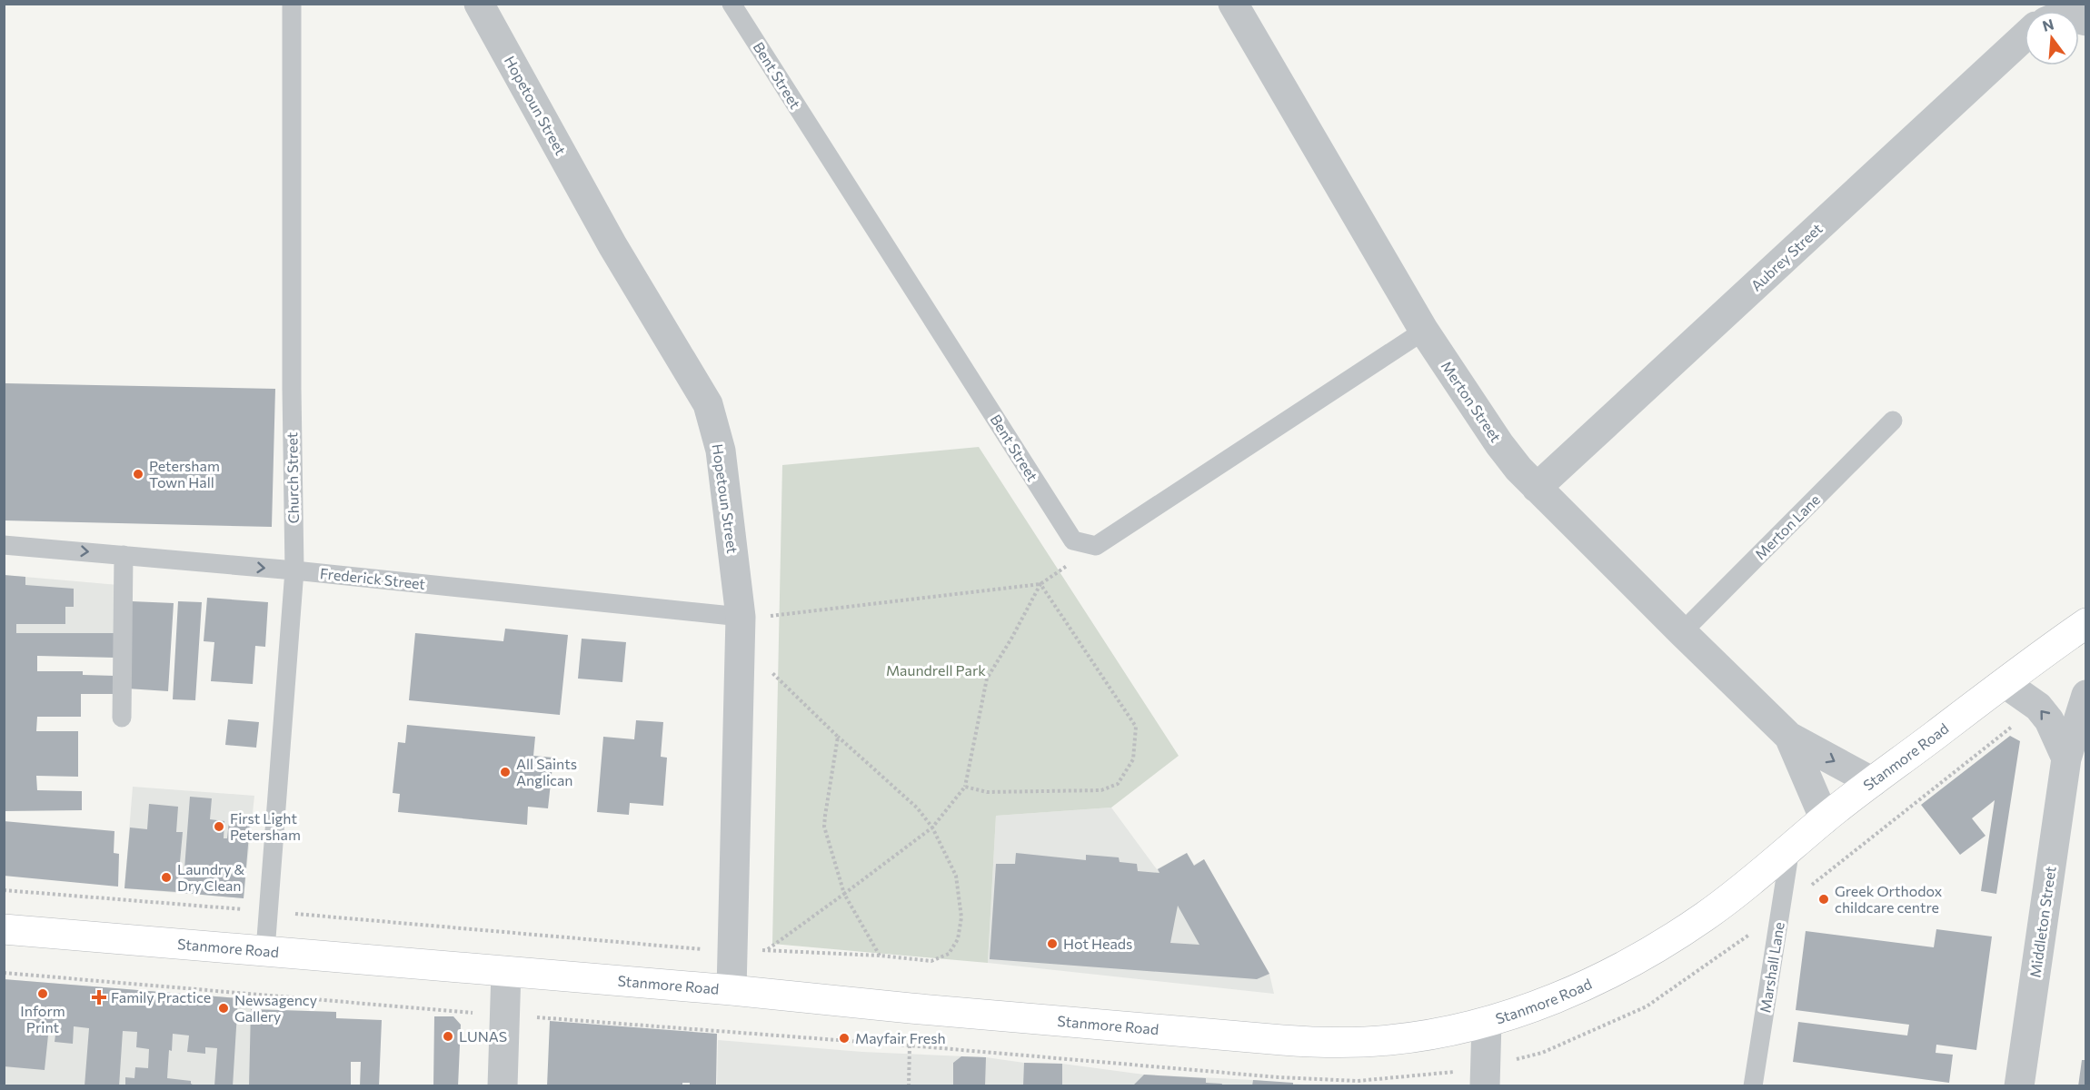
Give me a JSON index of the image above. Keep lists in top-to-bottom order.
{
  "streets": {
    "highway": ["Stanmore Road"],
    "street": [
      "Hopetoun Street",
      "Aubrey Street",
      "Merton Street",
      "Middleton Street"
    ],
    "lane": [
      "Bent Street",
      "Church Street",
      "Merton Lane",
      "Frederick Street",
      "Marshall Lane"
    ]
  },
  "crossings": [
    ["Hopetoun Street", "Frederick Street"],
    ["Hopetoun Street", "Stanmore Road"],
    ["Aubrey Street", "Merton Street"],
    ["Merton Street", "Merton Lane"],
    ["Merton Street", "Stanmore Road"],
    ["Church Street", "Frederick Street"],
    ["Church Street", "Stanmore Road"],
    ["Stanmore Road", "Marshall Lane"]
  ],
  "one_way": ["Frederick Street"],
  "parks": ["Maundrell Park"],
  "places": {
    "other": [
      "Petersham Town Hall",
      "All Saints Anglican",
      "First Light Petersham",
      "Laundry & Dry Clean",
      "Greek Orthodox childcare centre",
      "Hot Heads",
      "Inform Print",
      "Newsagency Gallery",
      "LUNAS",
      "Mayfair Fresh"
    ],
    "health": ["Family Practice"]
  },
  "north": "top"
}
